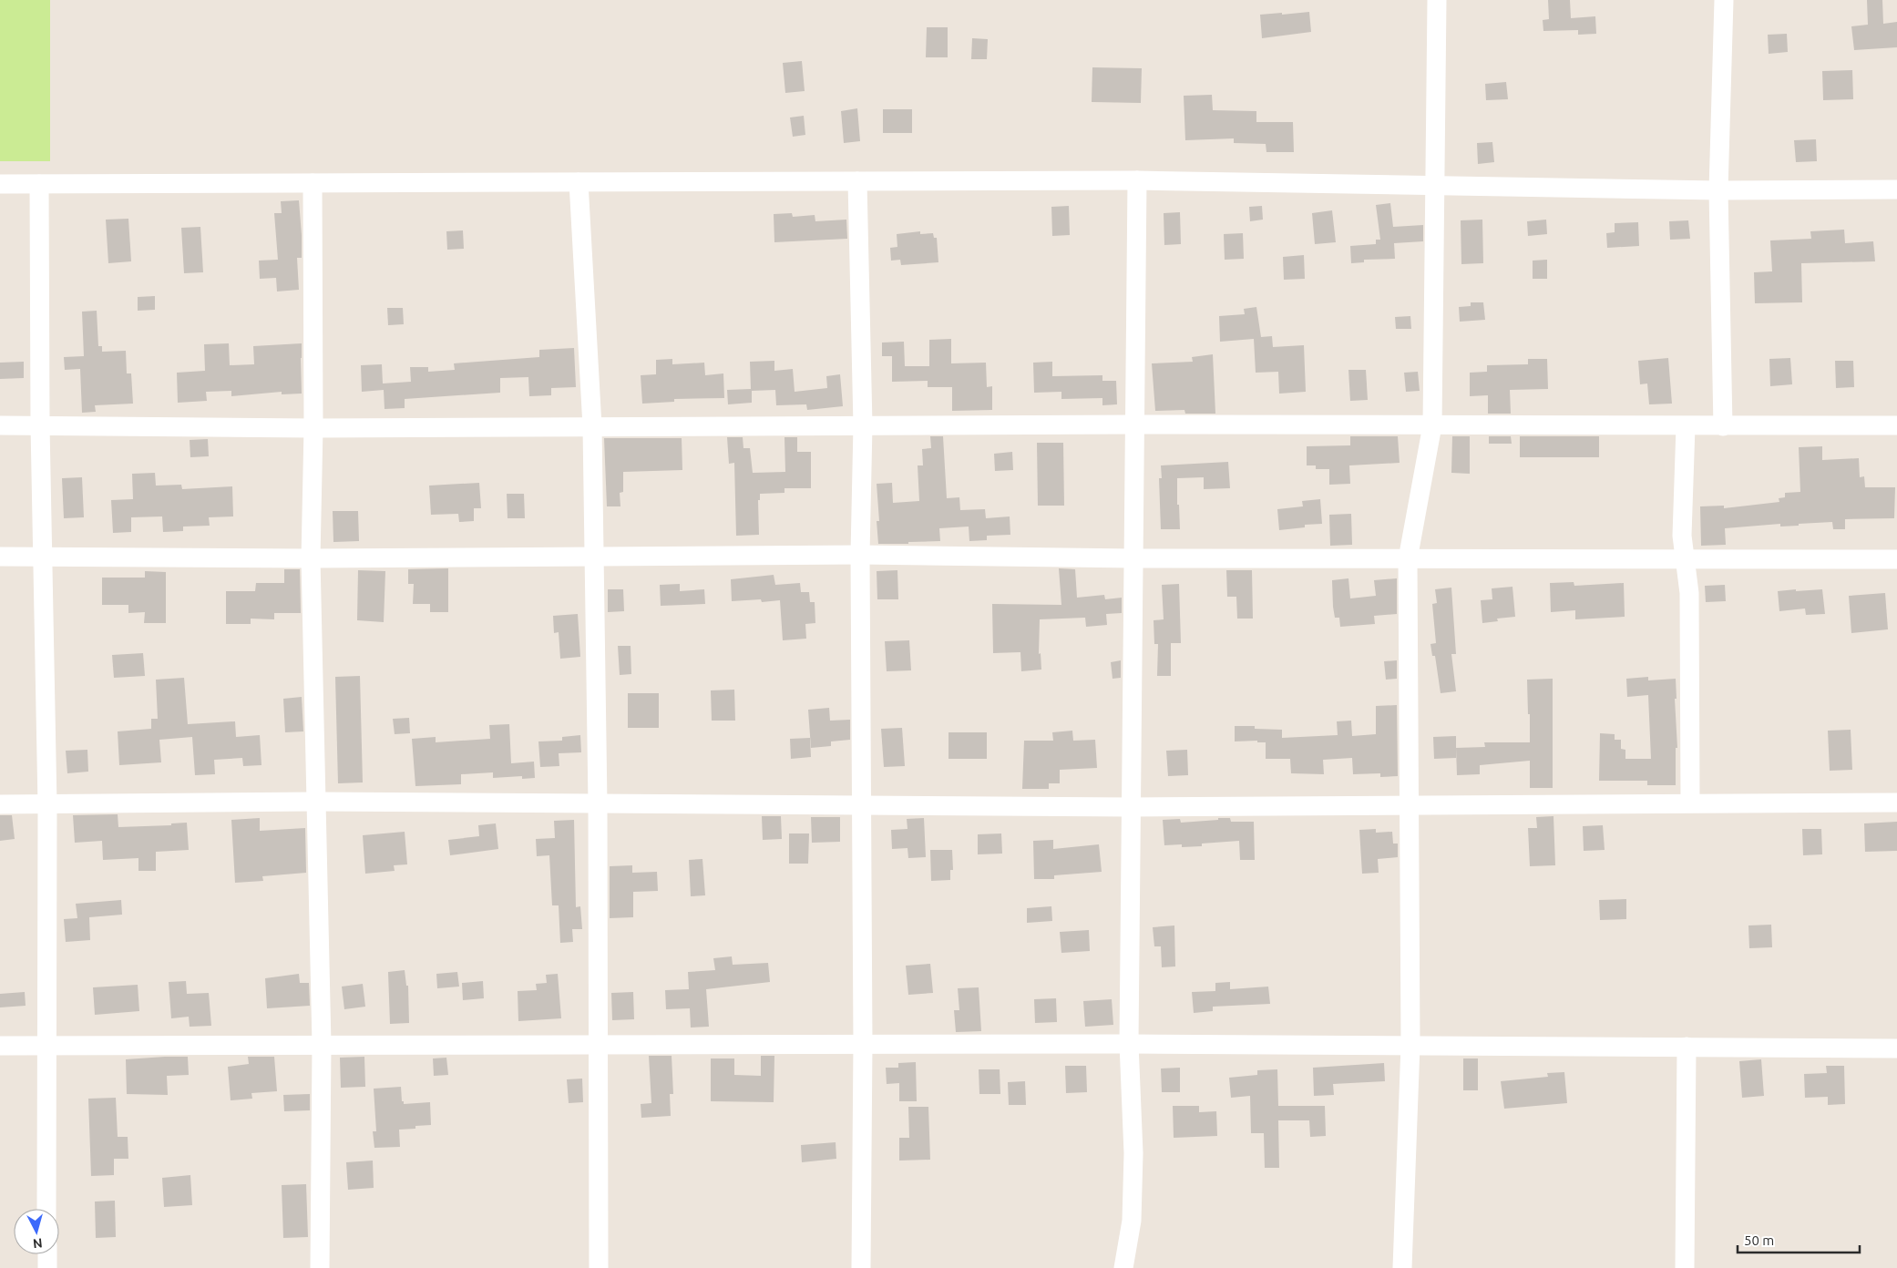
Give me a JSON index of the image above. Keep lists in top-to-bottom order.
{
  "scale_bar": "50 m",
  "north": "bottom"
}
